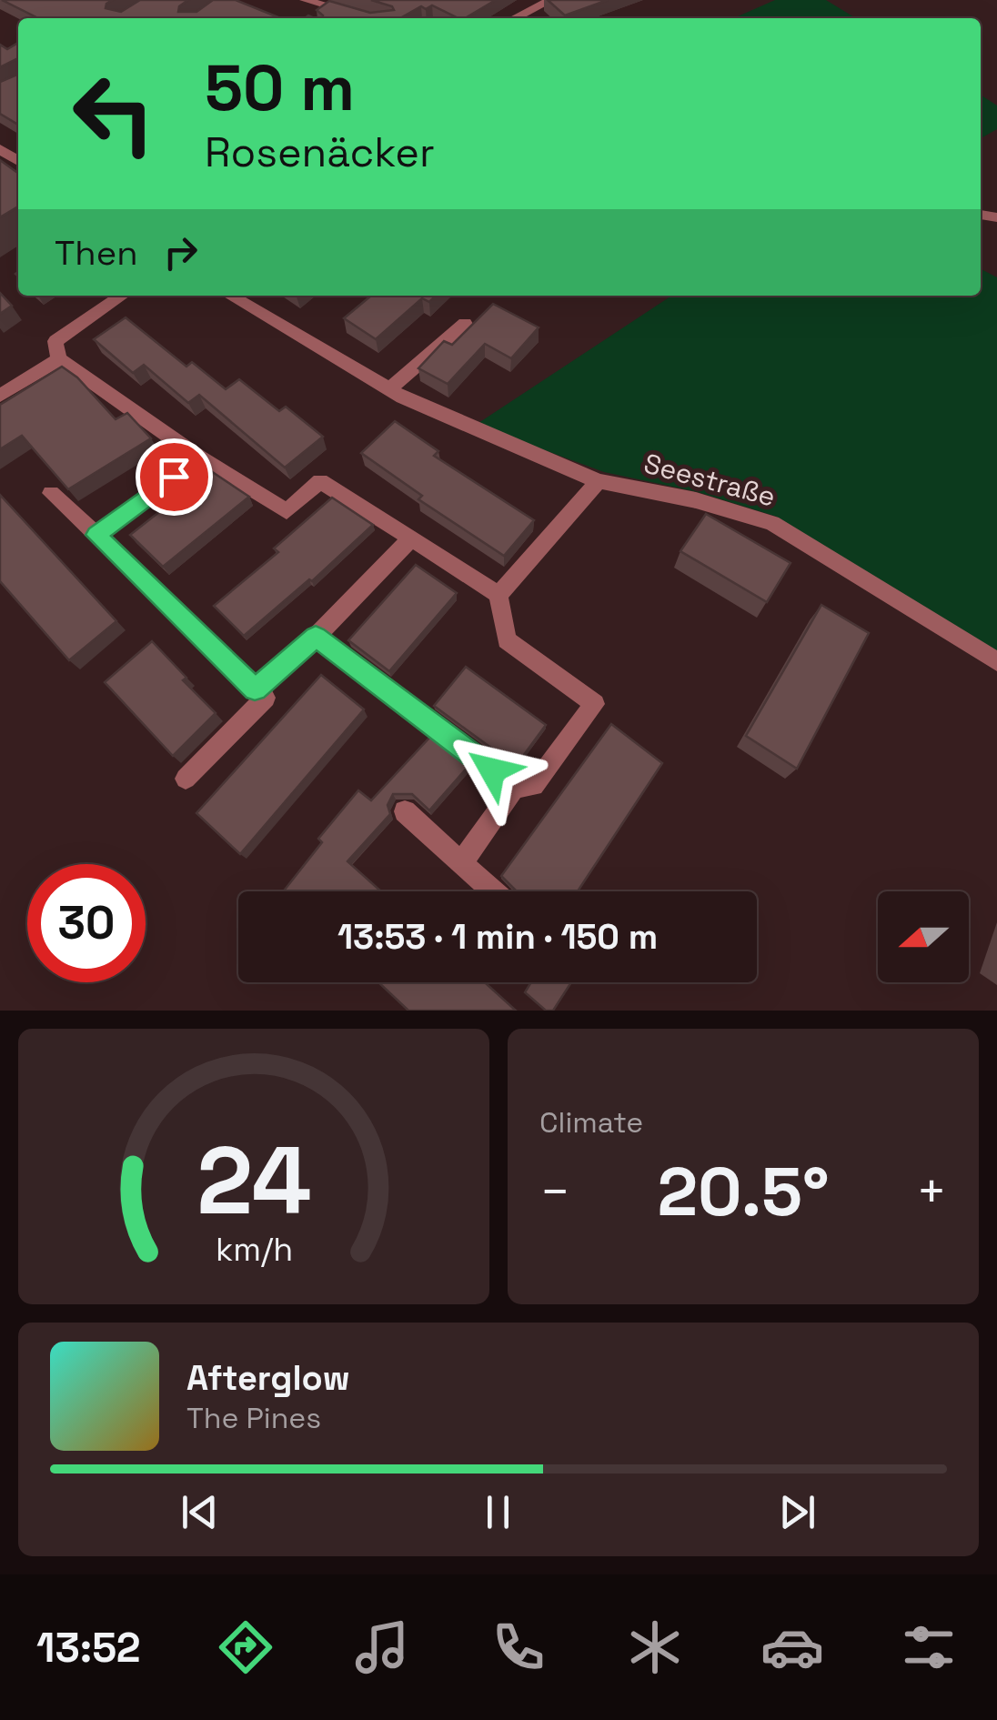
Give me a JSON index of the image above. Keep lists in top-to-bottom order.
{
  "streets": {
    "street": ["Seestraße"]
  },
  "north": "left",
  "page": {
    "turn": ["50 m", "Rosenäcker"],
    "then": "Then",
    "limit": "30",
    "trip": "13:53 · 1 min · 150 m",
    "tile": "Climate",
    "heat": ["−", "20.5°", "+"],
    "song": ["Afterglow", "The Pines"],
    "tabs": "13:52",
    "gauge": ["24", "km/h"]
  }
}
